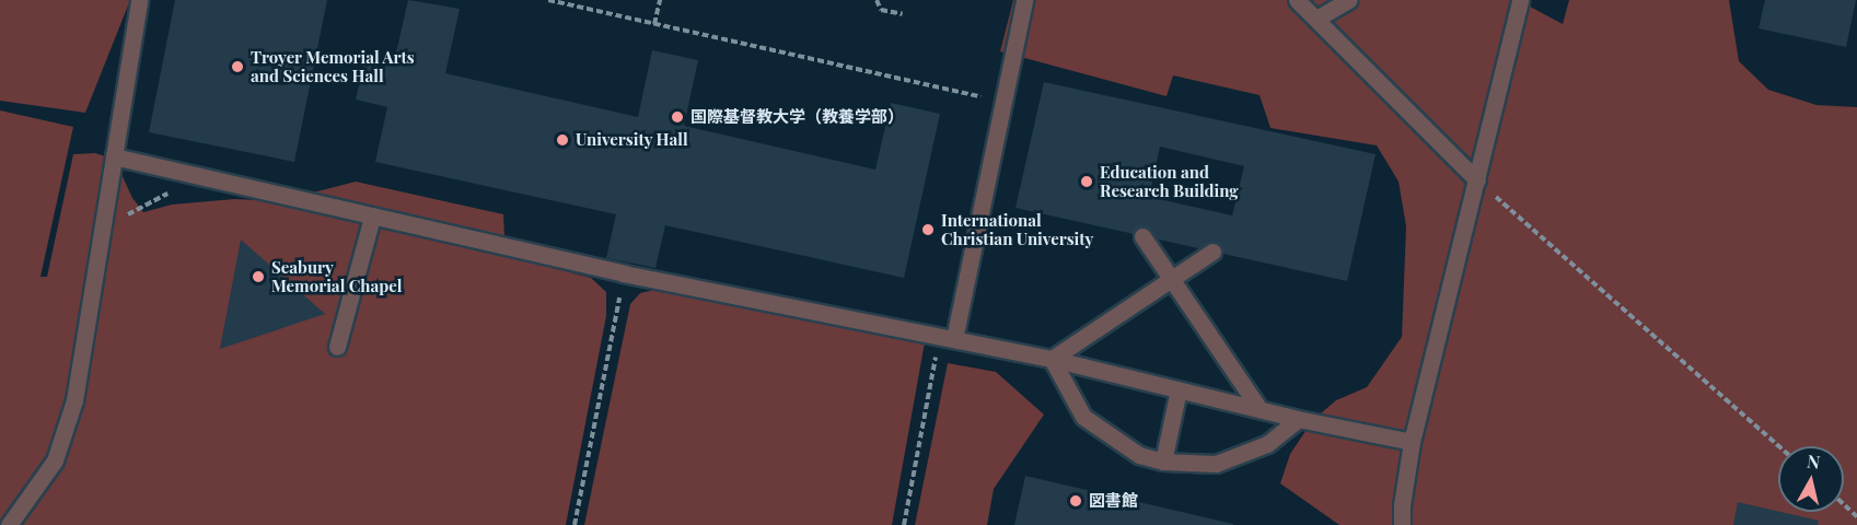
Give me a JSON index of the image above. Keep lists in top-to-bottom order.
{
  "places": [
    "Troyer Memorial Arts and Sciences Hall",
    "国際基督教大学（教養学部）",
    "University Hall",
    "Education and Research Building",
    "International Christian University",
    "Seabury Memorial Chapel",
    "図書館"
  ],
  "north": "top"
}
